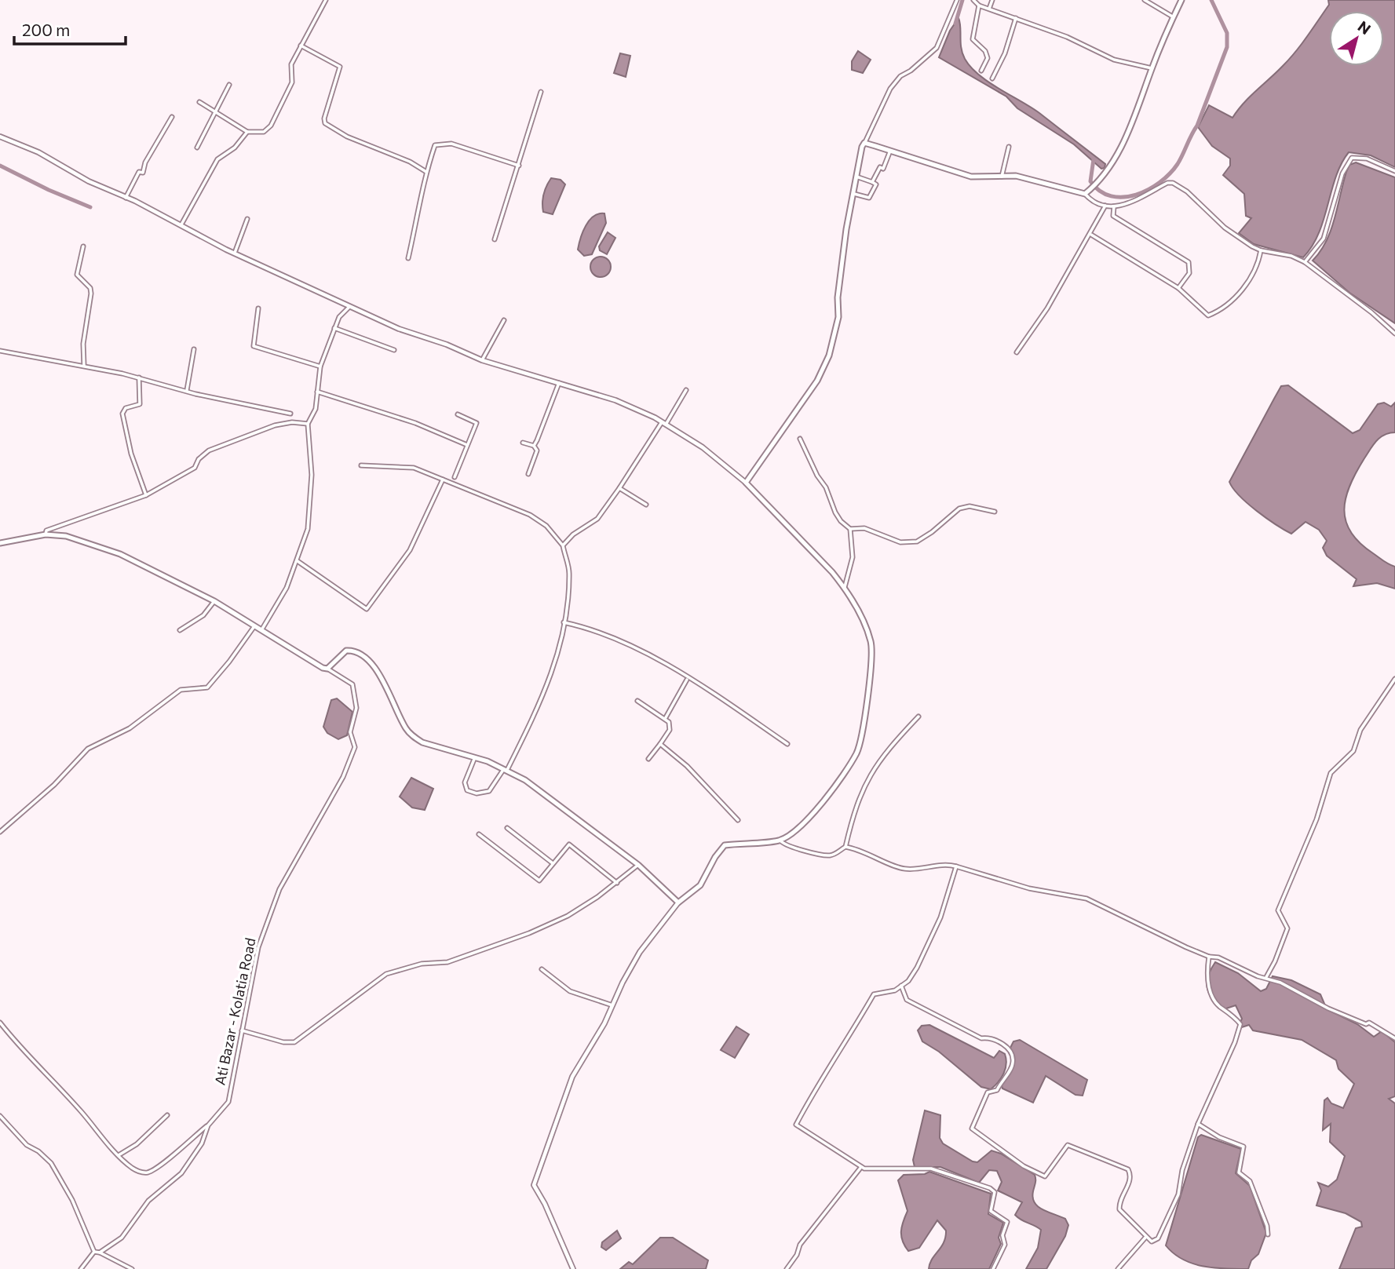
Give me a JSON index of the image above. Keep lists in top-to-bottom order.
{
  "streets": {
    "street": ["Ati Bazar - Kolatia Road"]
  },
  "scale_bar": "200 m",
  "north": "top right"
}
